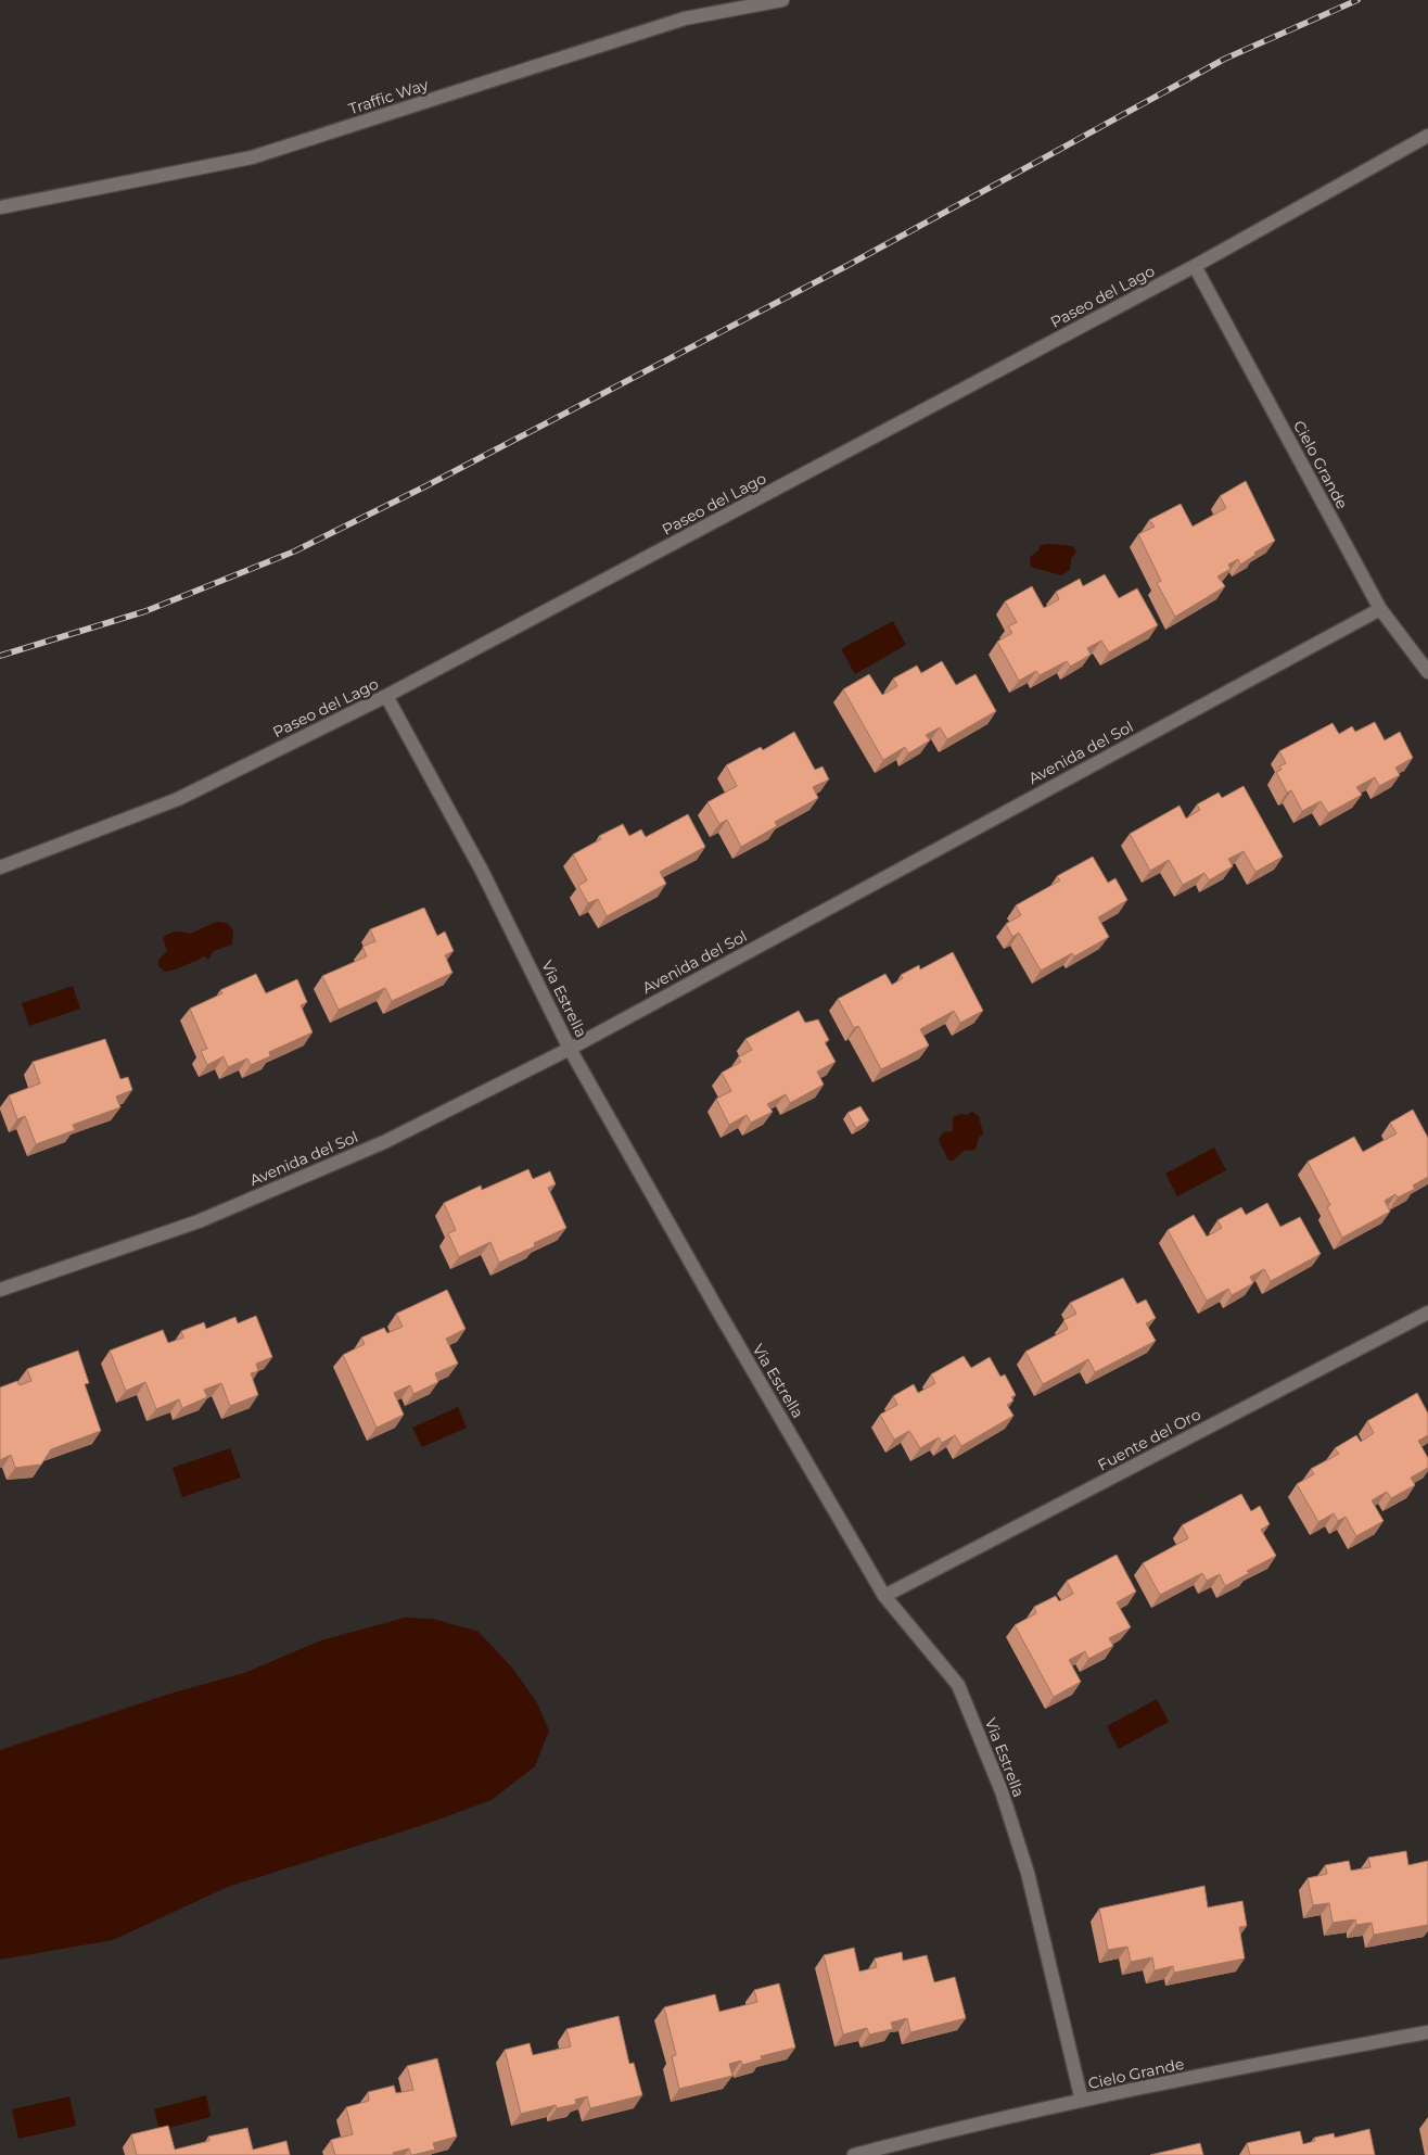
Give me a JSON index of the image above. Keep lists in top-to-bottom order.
{
  "streets": {
    "street": [
      "Traffic Way",
      "Paseo del Lago",
      "Cielo Grande",
      "Avenida del Sol",
      "Via Estrella",
      "Fuente del Oro"
    ]
  },
  "crossings": [
    ["Paseo del Lago", "Cielo Grande"],
    ["Paseo del Lago", "Via Estrella"],
    ["Cielo Grande", "Avenida del Sol"],
    ["Cielo Grande", "Via Estrella"],
    ["Avenida del Sol", "Via Estrella"],
    ["Via Estrella", "Fuente del Oro"]
  ]
}
